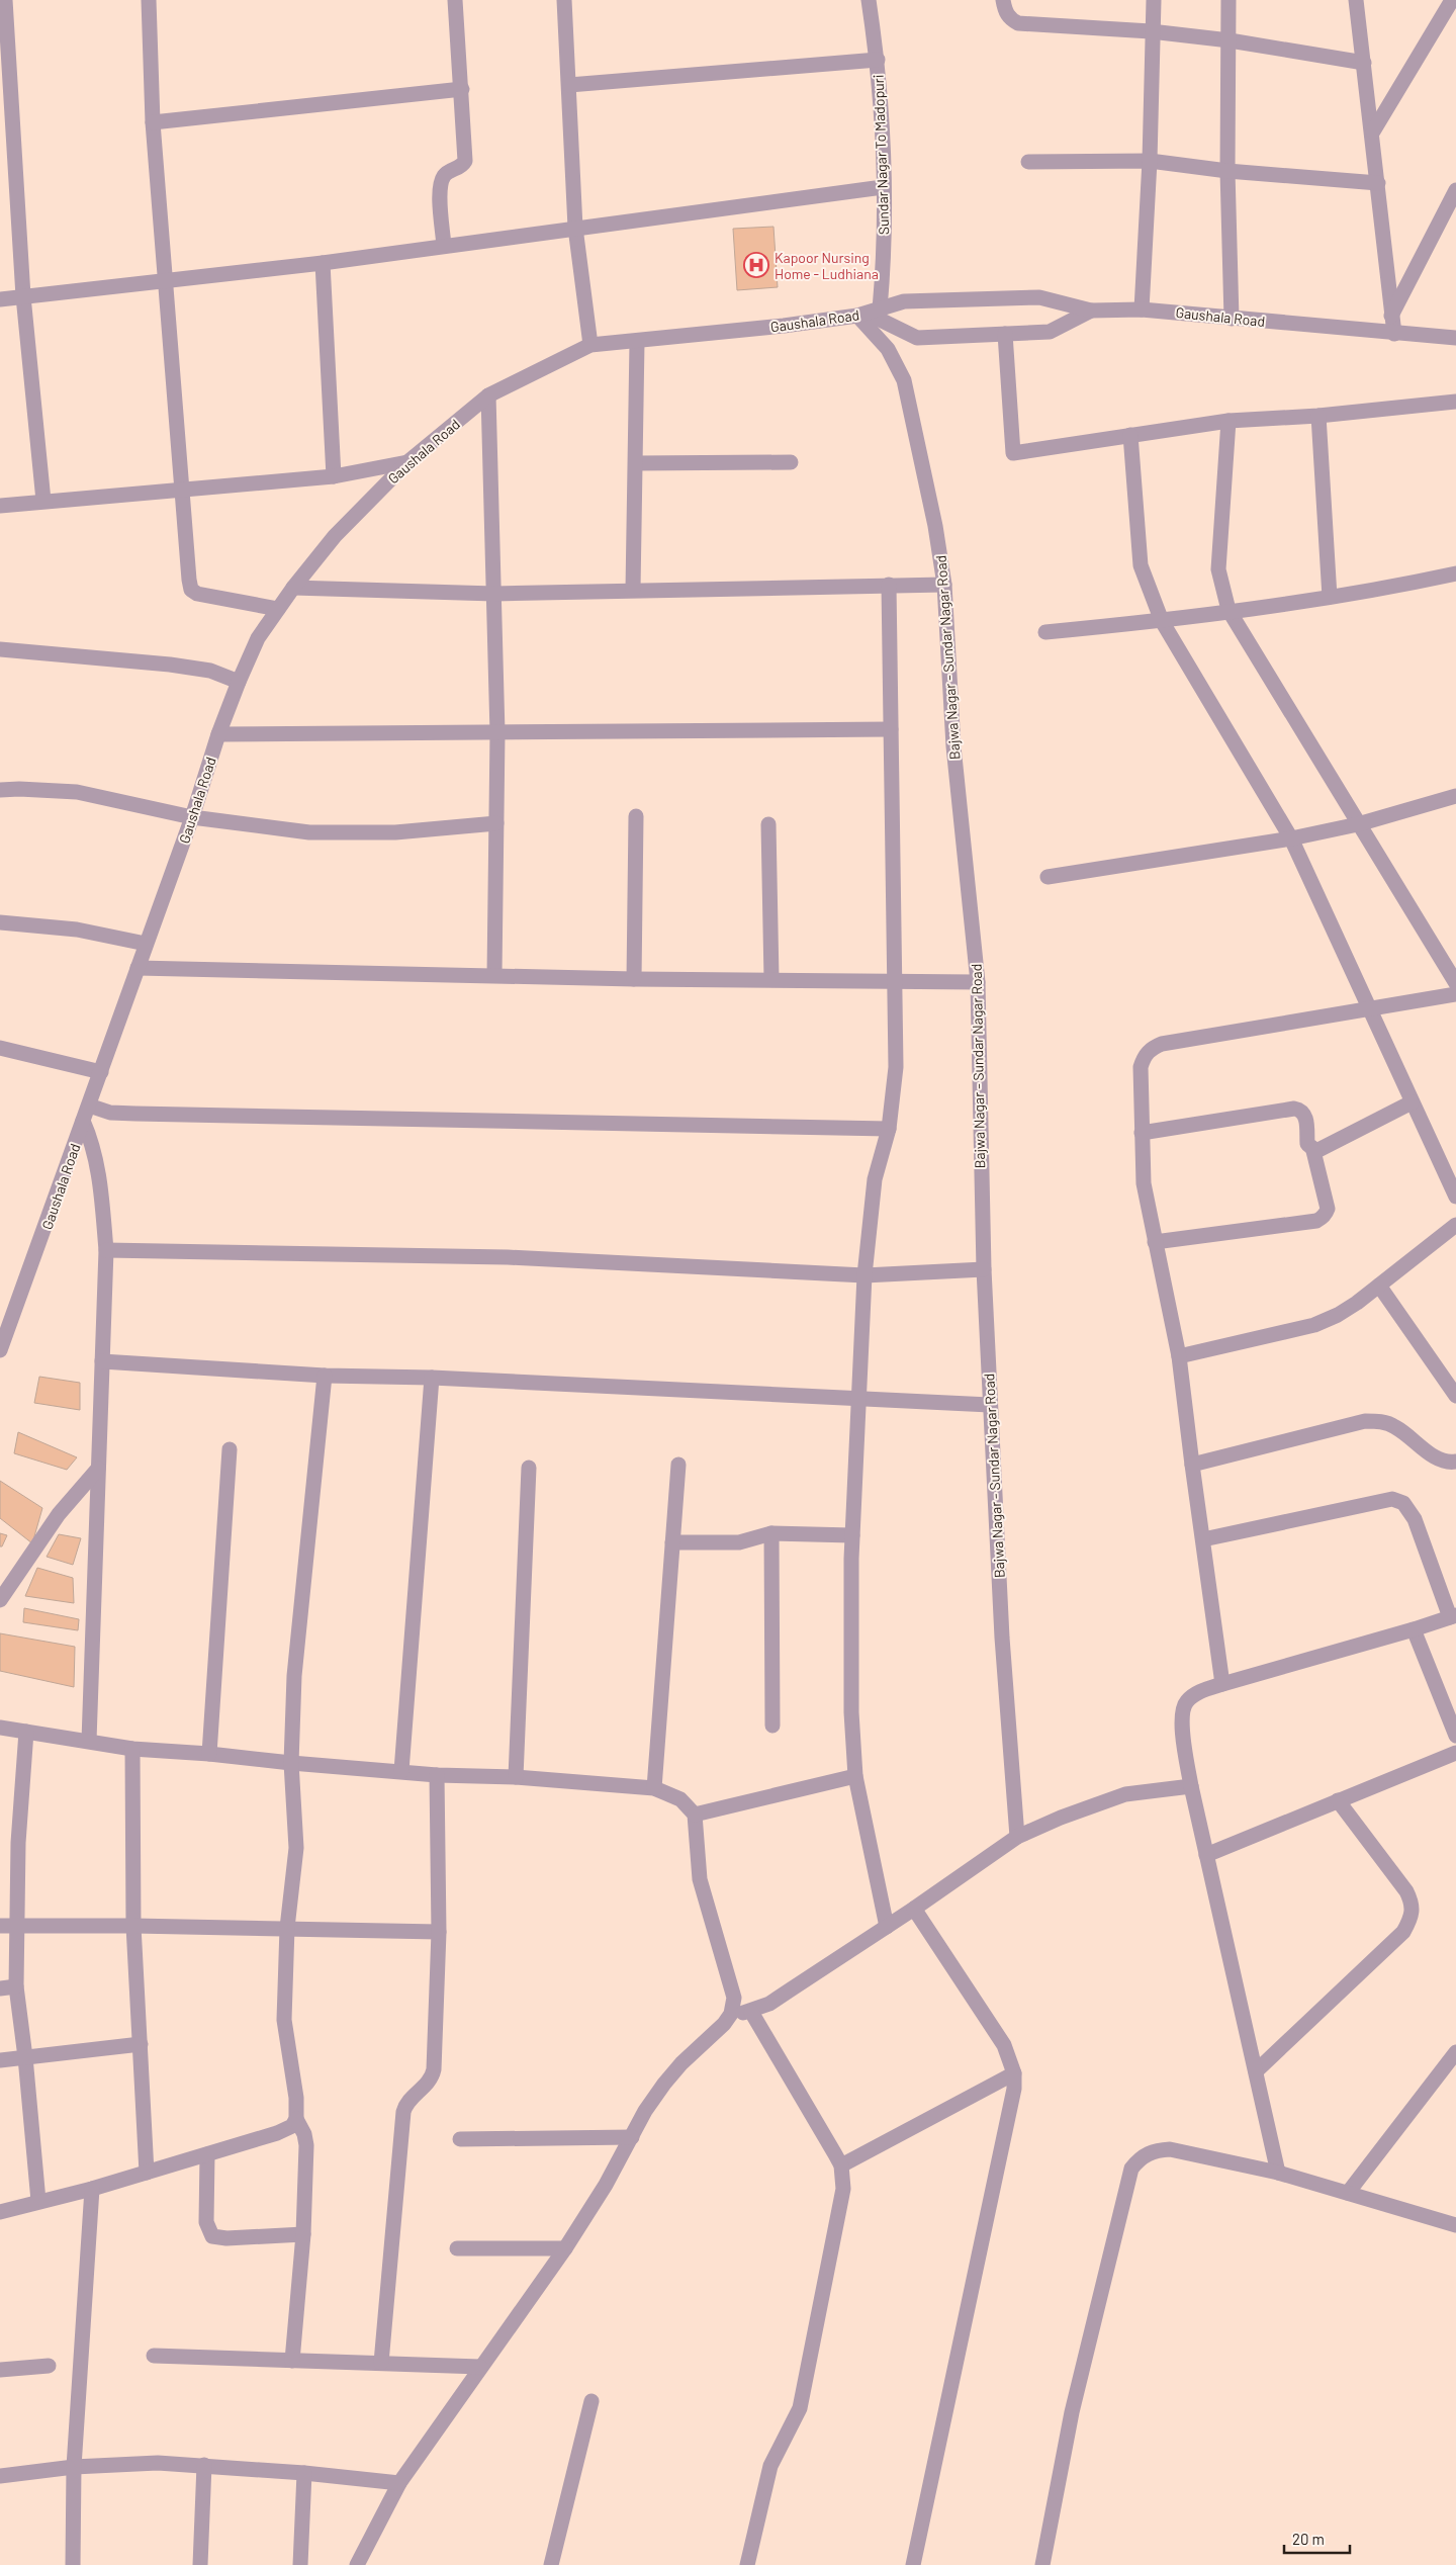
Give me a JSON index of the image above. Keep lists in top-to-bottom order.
{
  "streets": {
    "street": ["Sundar Nagar To Madopuri", "Gaushala Road", "Bajwa Nagar - Sundar Nagar Road"]
  },
  "crossings": [
    ["Sundar Nagar To Madopuri", "Gaushala Road"],
    ["Sundar Nagar To Madopuri", "Bajwa Nagar - Sundar Nagar Road"],
    ["Gaushala Road", "Bajwa Nagar - Sundar Nagar Road"]
  ],
  "places": {
    "hospital": ["Kapoor Nursing Home - Ludhiana"]
  },
  "scale_bar": "20 m"
}
